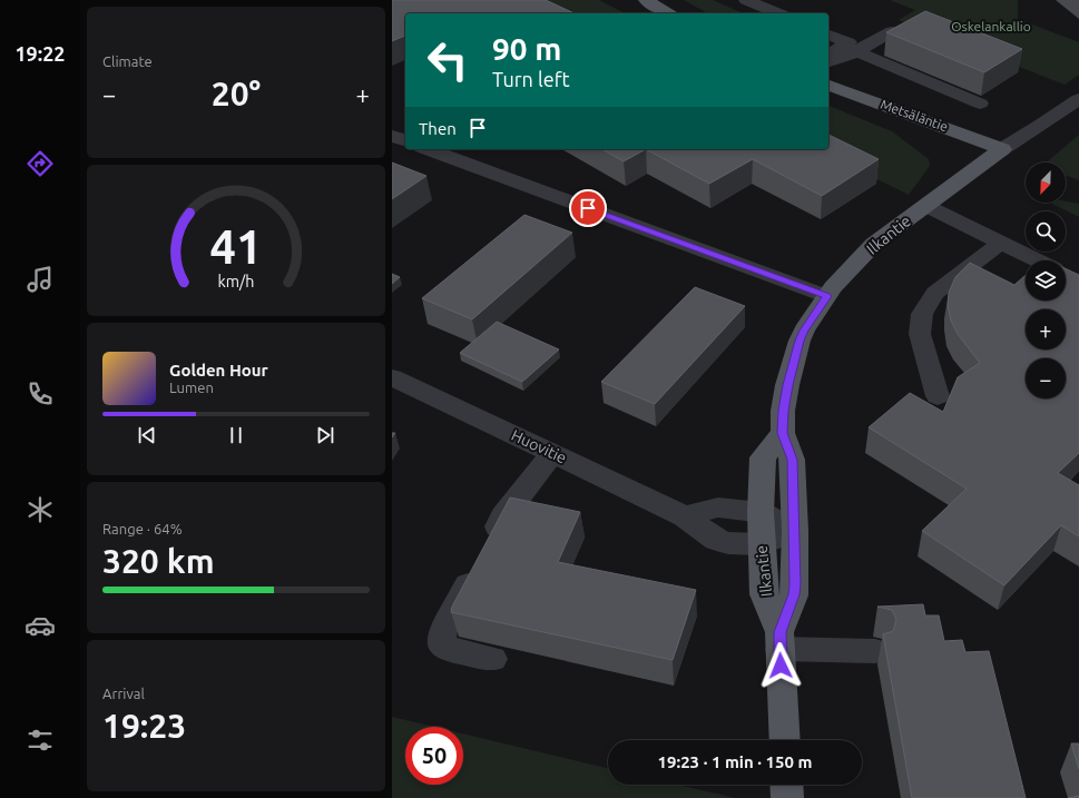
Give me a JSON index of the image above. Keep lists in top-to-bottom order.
{
  "streets": {
    "main road": ["Metsäläntie", "Ilkantie"],
    "street": ["Huovitie"]
  },
  "crossings": [
    ["Metsäläntie", "Ilkantie"],
    ["Ilkantie", "Huovitie"]
  ],
  "parks": ["Oskelankallio"],
  "north": "bottom left",
  "page": {
    "tabs": "19:22",
    "tile": [
      "Climate",
      ["Range · 64%", "320 km"],
      ["Arrival", "19:23"]
    ],
    "turn": ["90 m", "Turn left"],
    "heat": ["−", "20°", "+"],
    "then": "Then",
    "map_buttons": ["+", "−"],
    "song": ["Golden Hour", "Lumen"],
    "limit": "50",
    "trip": "19:23 · 1 min · 150 m",
    "gauge": ["41", "km/h"]
  }
}
